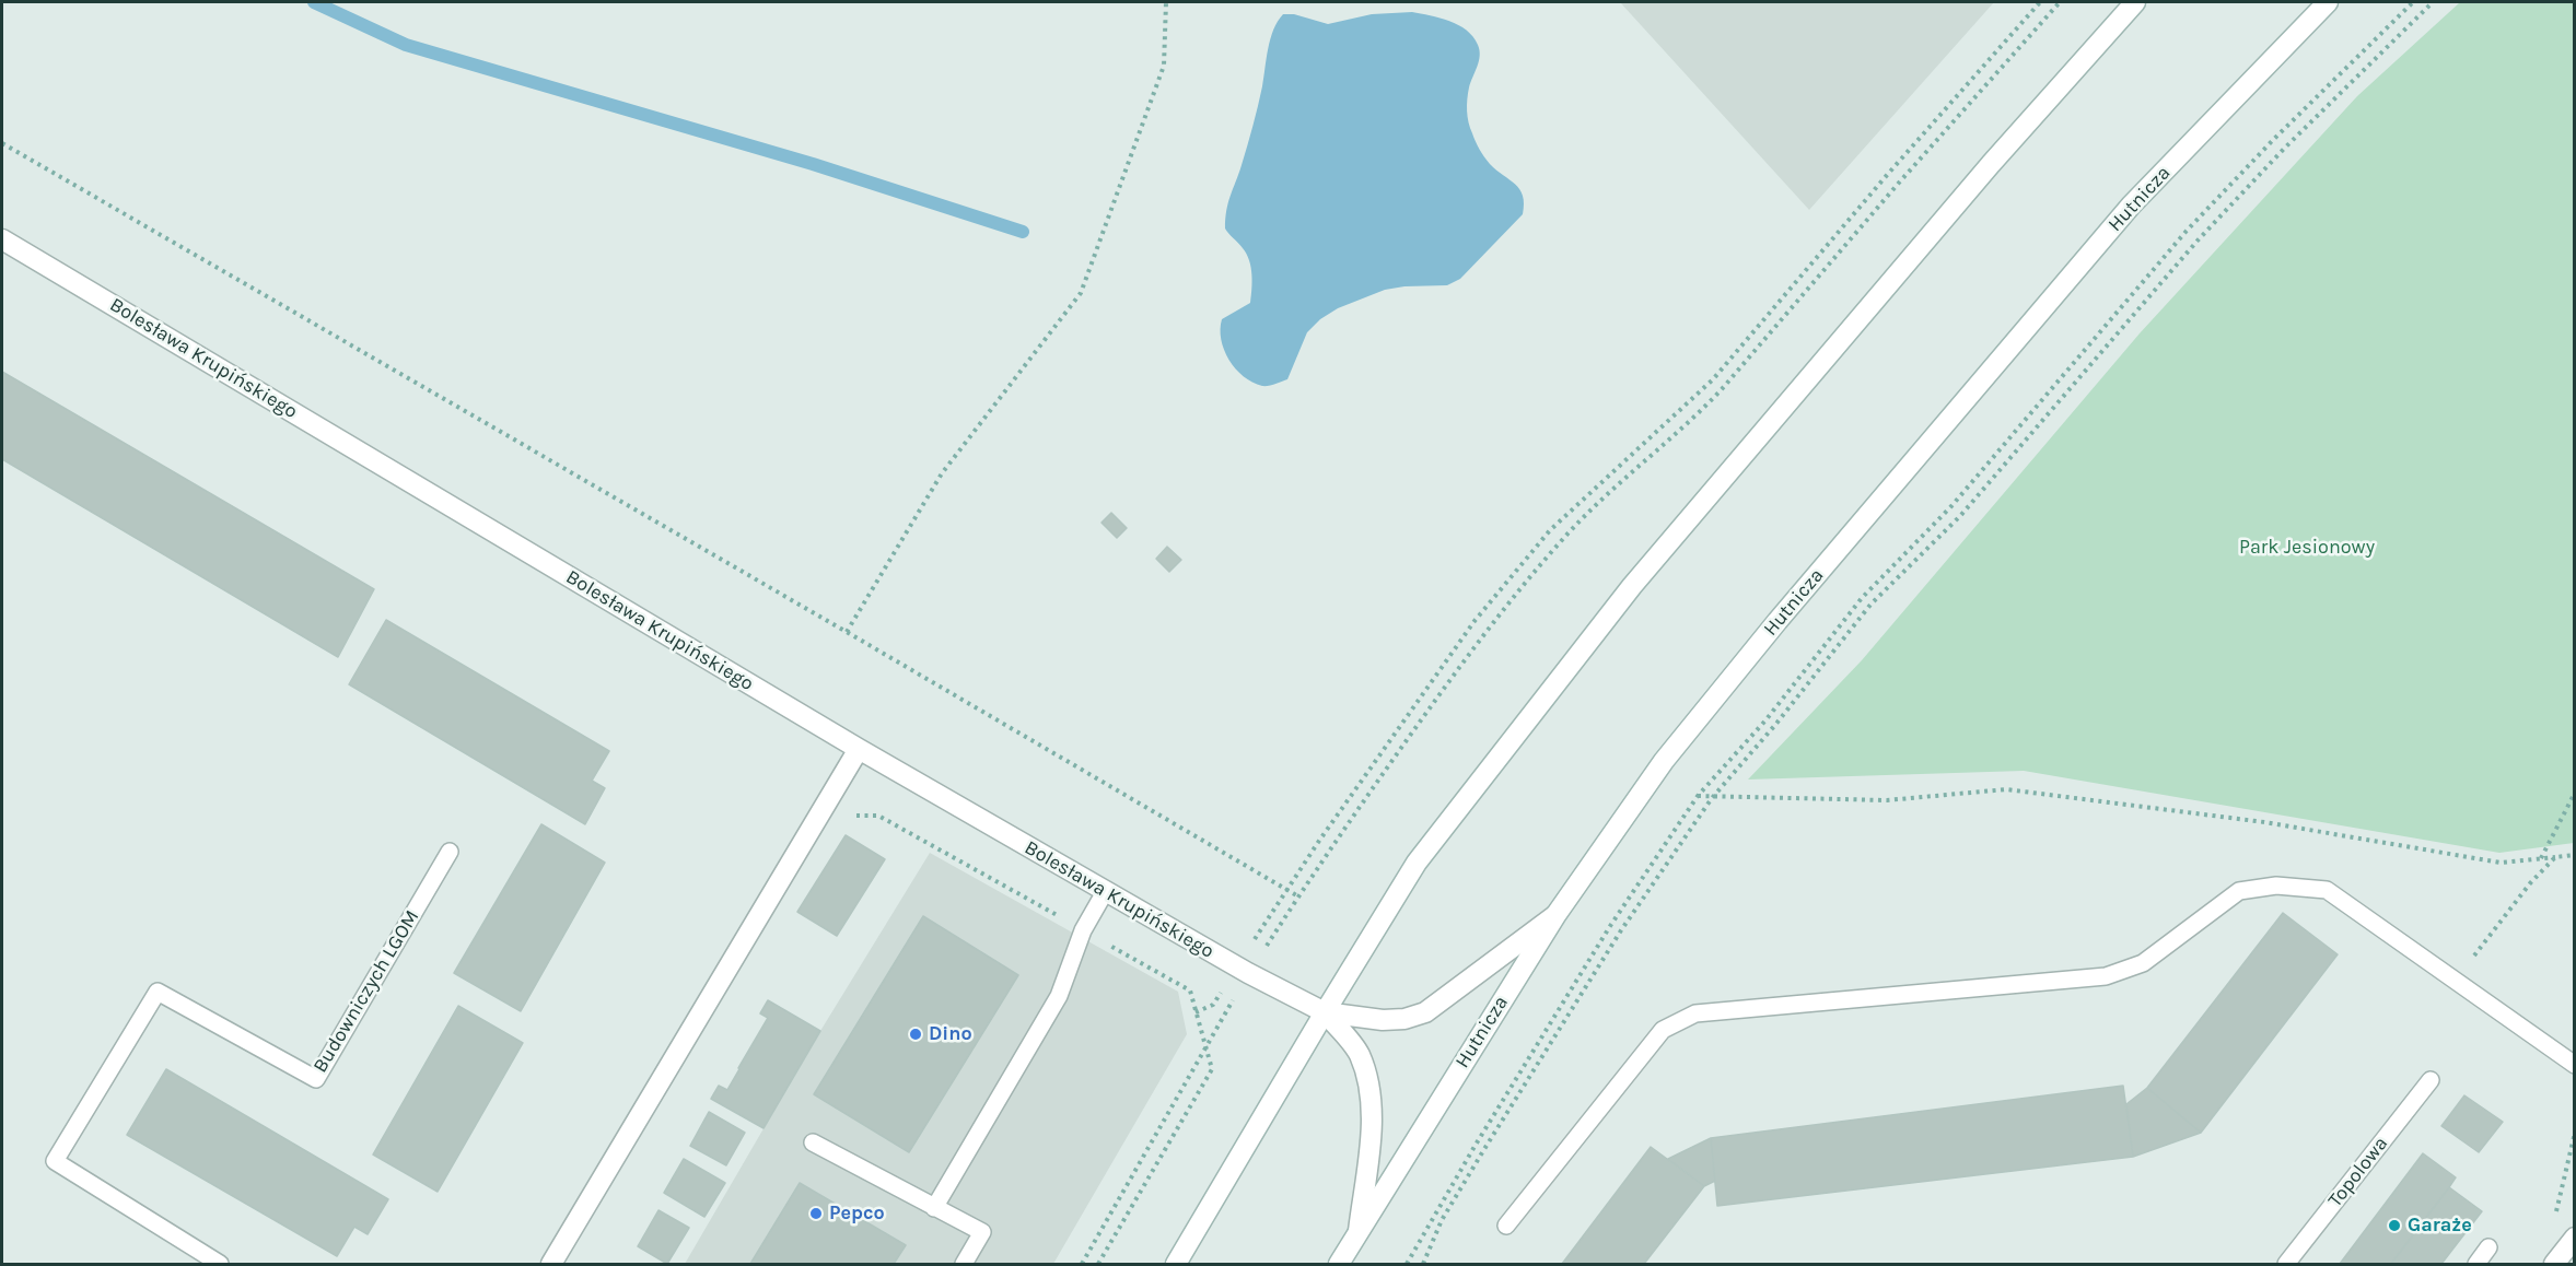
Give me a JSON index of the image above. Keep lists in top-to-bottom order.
{
  "streets": {
    "main road": ["Hutnicza", "Bolesława Krupińskiego"],
    "lane": ["Budowniczych LGOM", "Topolowa"]
  },
  "parks": ["Park Jesionowy"],
  "places": ["Dino", "Pepco", "Garaże"]
}
